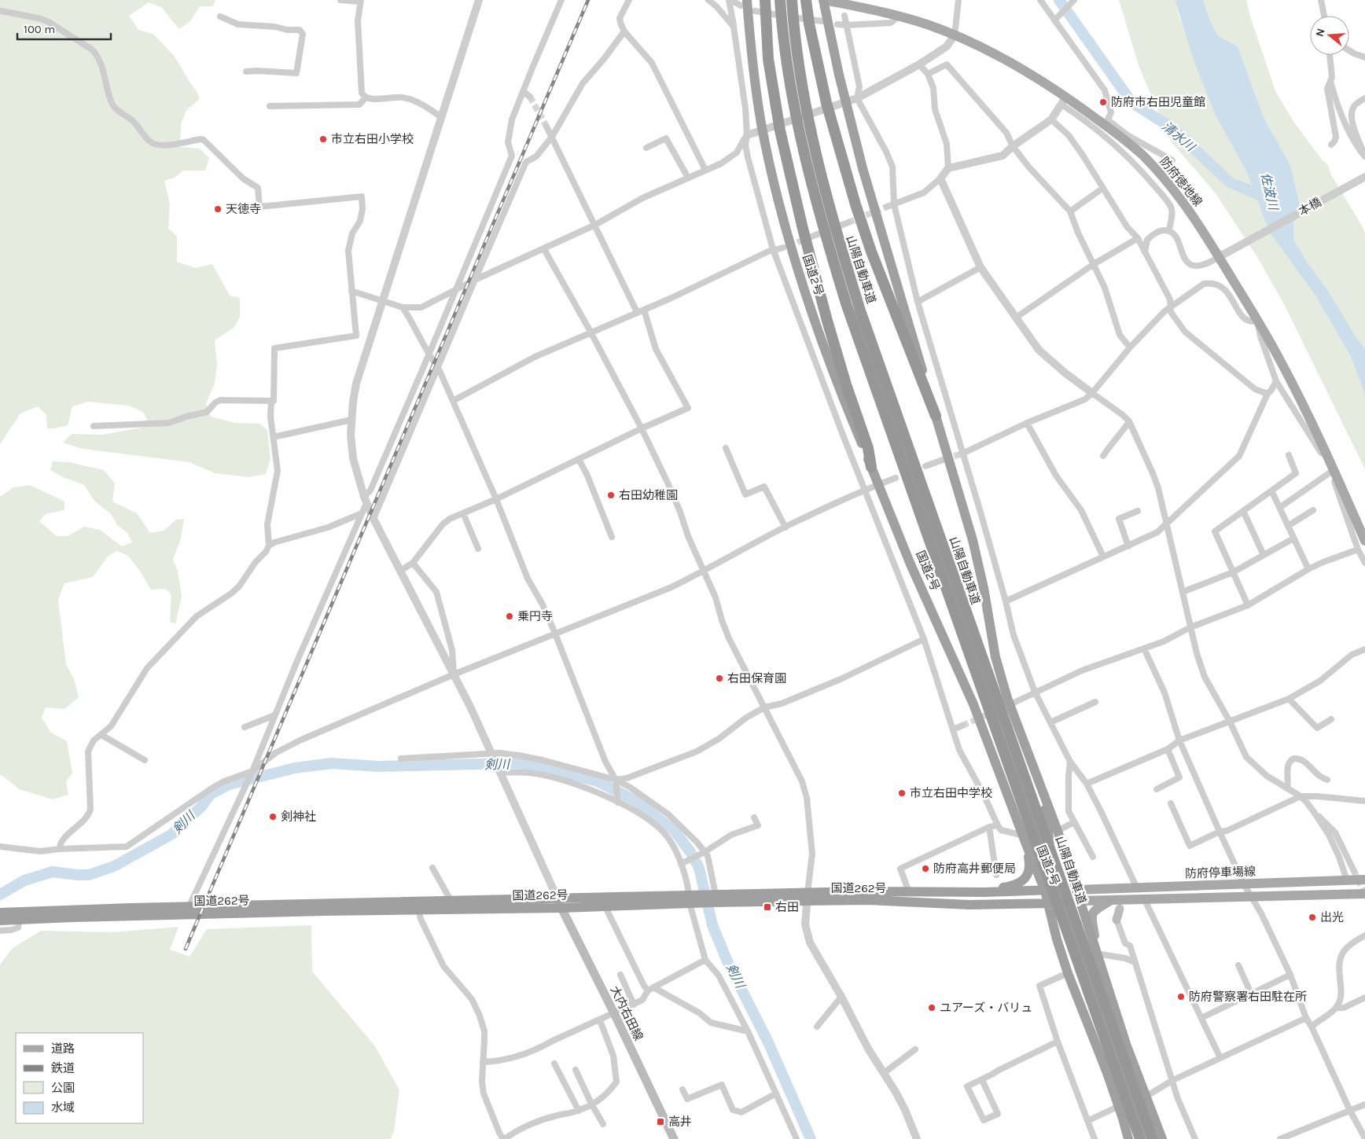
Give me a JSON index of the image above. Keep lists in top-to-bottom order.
{
  "streets": {
    "highway": ["山陽自動車道", "国道2号", "国道262号"],
    "main road": ["防府徳地線", "防府停車場線", "大内右田線"],
    "street": ["本橋"]
  },
  "crossings": [
    ["防府徳地線", "本橋"],
    ["防府徳地線", "国道2号"],
    ["国道2号", "防府停車場線"],
    ["国道2号", "国道262号"],
    ["防府停車場線", "国道262号"],
    ["国道262号", "大内右田線"]
  ],
  "water": ["清水川", "佐波川", "剣川"],
  "places": {
    "other": [
      "防府市右田児童館",
      "市立右田小学校",
      "天徳寺",
      "右田幼稚園",
      "乗円寺",
      "右田保育園",
      "市立右田中学校",
      "剣神社",
      "防府高井郵便局",
      "出光",
      "防府警察署右田駐在所",
      "ユアーズ・バリュ"
    ],
    "transit": ["右田", "高井"]
  },
  "legend": [
    "道路",
    "鉄道",
    "公園",
    "水域"
  ],
  "scale_bar": "100 m",
  "north": "left"
}
